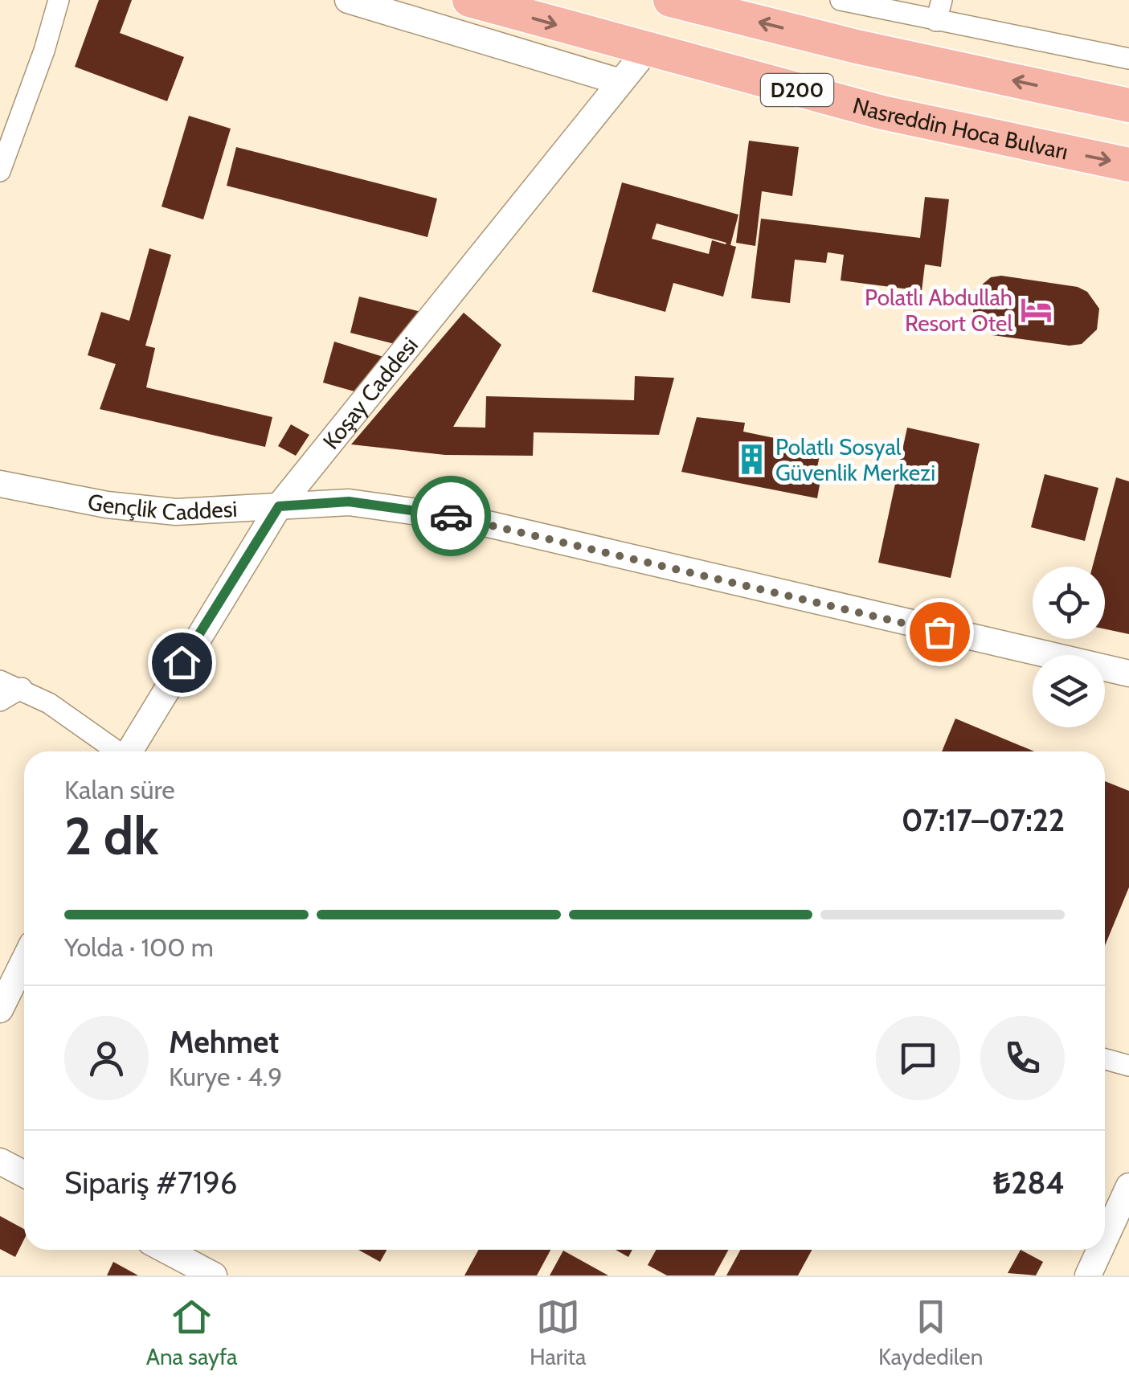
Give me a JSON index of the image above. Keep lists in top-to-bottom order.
{
  "streets": {
    "highway": ["D200", "Nasreddin Hoca Bulvarı"],
    "street": ["Koşay Caddesi", "Gençlik Caddesi"]
  },
  "crossings": [
    ["Nasreddin Hoca Bulvarı", "Koşay Caddesi"],
    ["Koşay Caddesi", "Gençlik Caddesi"]
  ],
  "places": {
    "hotel": ["Polatlı Abdullah Resort Otel"],
    "building": ["Polatlı Sosyal Güvenlik Merkezi"]
  },
  "page": {
    "heading": ["2 dk", "Kalan süre", "07:17–07:22"],
    "panel": [
      "Mehmet",
      "Kurye · 4.9",
      "Sipariş #7196",
      "₺284"
    ],
    "bar": "Yolda · 100 m",
    "tabs": ["Ana sayfa", "Harita", "Kaydedilen"]
  }
}
